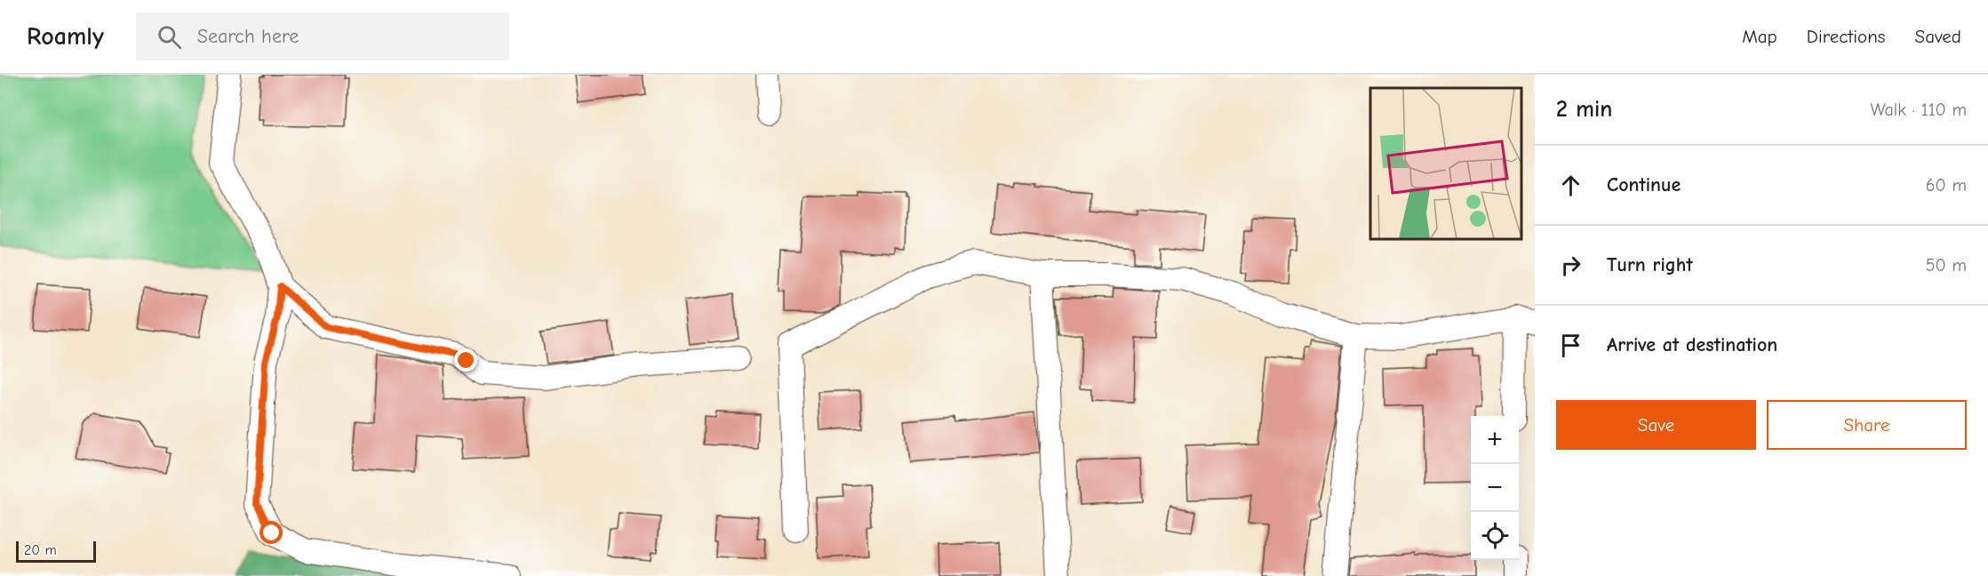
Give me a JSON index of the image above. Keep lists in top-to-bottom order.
{
  "scale_bar": "20 m",
  "page": {
    "header": "Roamly",
    "search": "Search here",
    "nav": ["Map", "Directions", "Saved"],
    "heading": ["2 min", "Walk · 110 m"],
    "list": [
      ["Continue", "60 m"],
      ["Turn right", "50 m"],
      "Arrive at destination"
    ],
    "buttons": ["Save", "Share"],
    "map_buttons": ["+", "−"],
    "scale": "20 m"
  }
}
